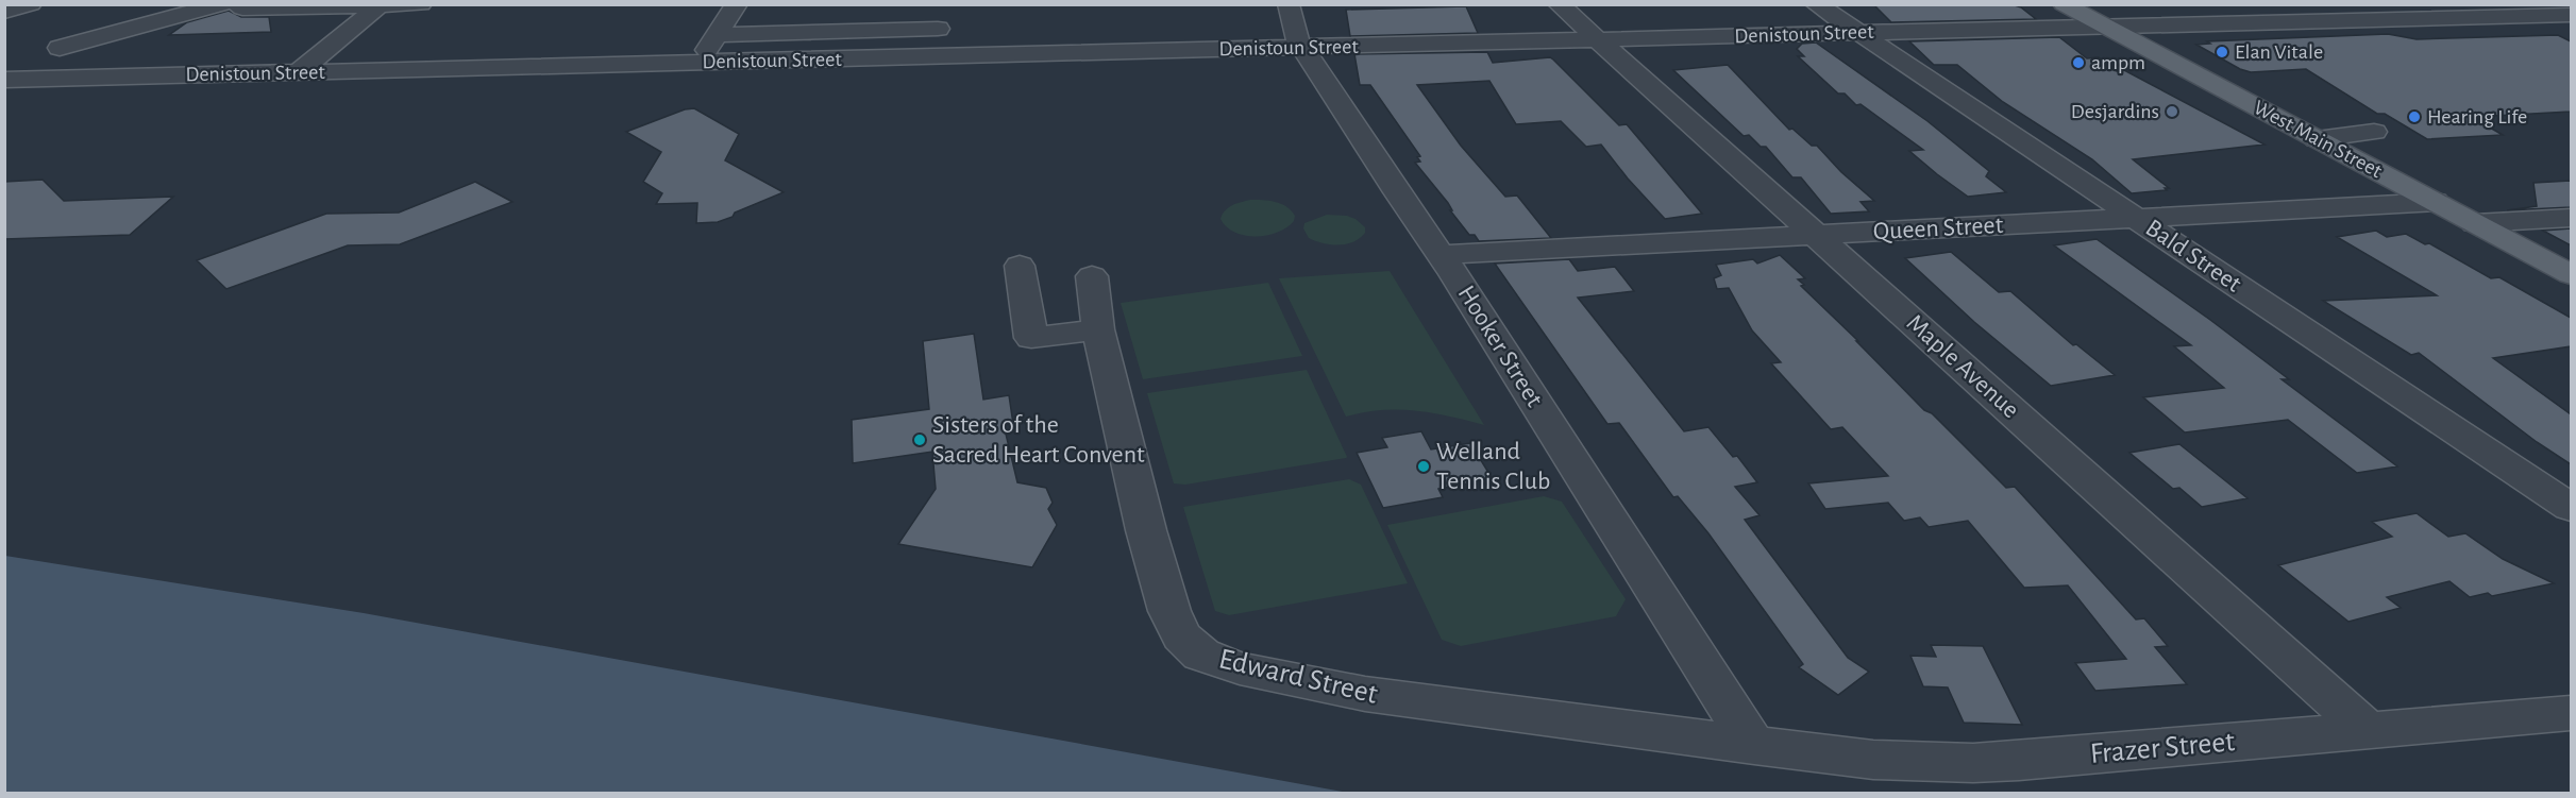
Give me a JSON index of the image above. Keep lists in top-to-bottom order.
{
  "streets": {
    "main road": ["West Main Street"],
    "street": [
      "Denistoun Street",
      "Queen Street",
      "Bald Street",
      "Hooker Street",
      "Maple Avenue",
      "Edward Street",
      "Frazer Street"
    ]
  },
  "crossings": [
    ["Denistoun Street", "West Main Street"],
    ["Denistoun Street", "Bald Street"],
    ["Denistoun Street", "Hooker Street"],
    ["Denistoun Street", "Maple Avenue"],
    ["West Main Street", "Queen Street"],
    ["Queen Street", "Bald Street"],
    ["Queen Street", "Hooker Street"],
    ["Queen Street", "Maple Avenue"],
    ["Hooker Street", "Edward Street"],
    ["Hooker Street", "Frazer Street"],
    ["Maple Avenue", "Frazer Street"],
    ["Edward Street", "Frazer Street"]
  ],
  "places": [
    "Elan Vitale",
    "ampm",
    "Desjardins",
    "Hearing Life",
    "Sisters of the Sacred Heart Convent",
    "Welland Tennis Club"
  ]
}
